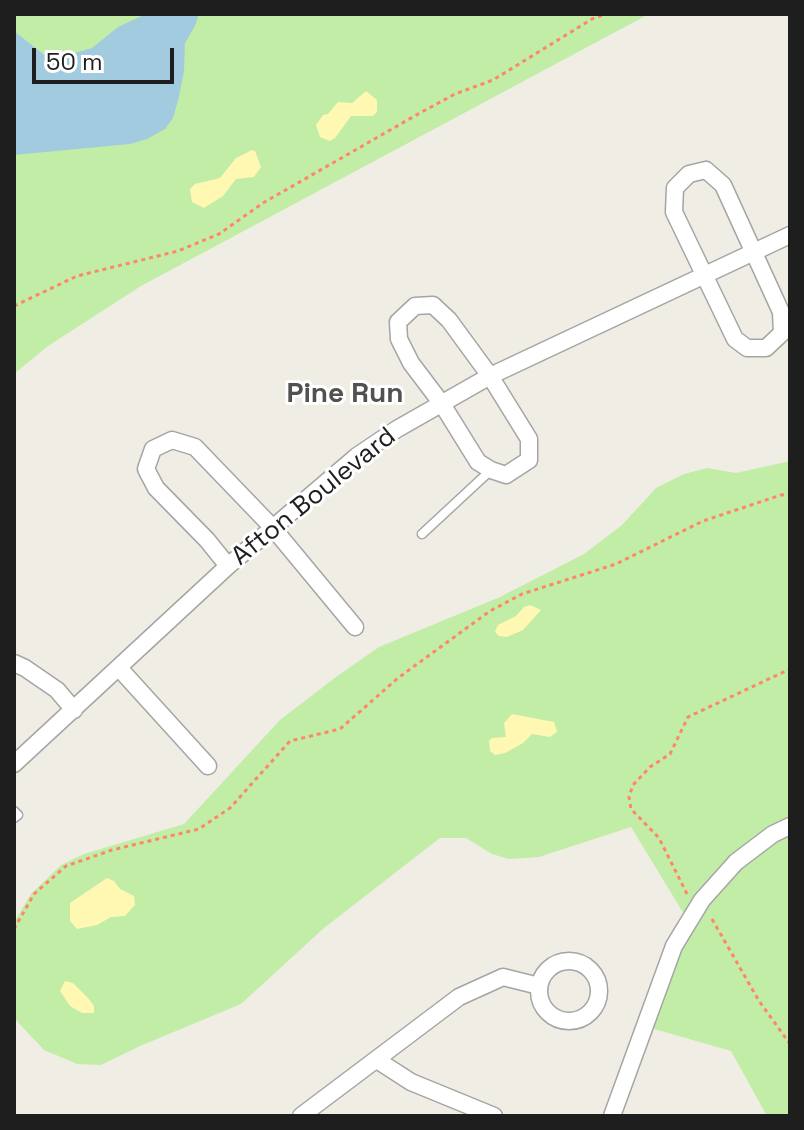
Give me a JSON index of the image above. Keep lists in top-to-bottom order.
{
  "streets": {
    "street": ["Afton Boulevard"]
  },
  "districts": ["Pine Run"],
  "scale_bar": "50 m"
}
